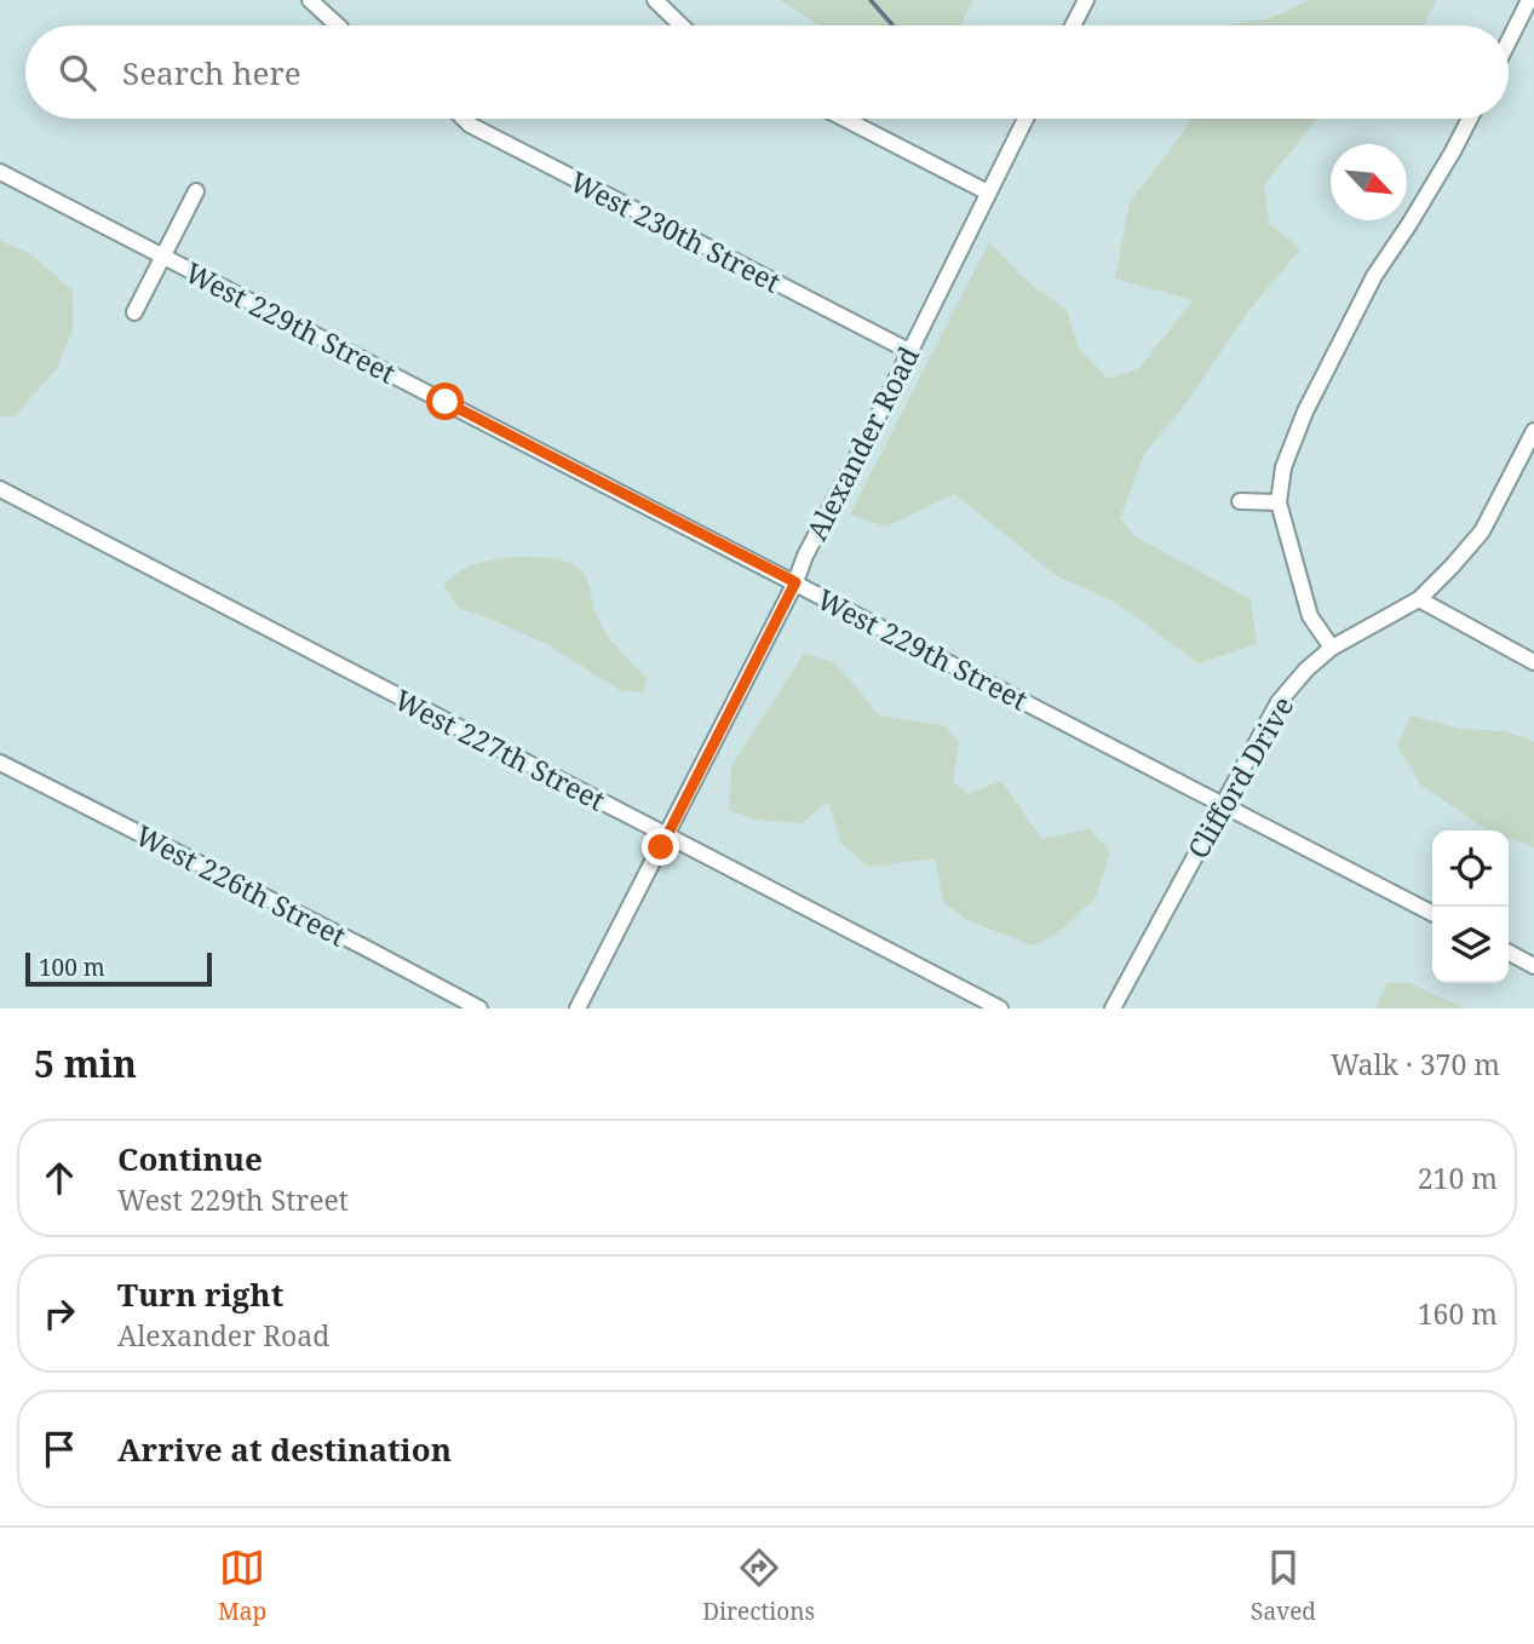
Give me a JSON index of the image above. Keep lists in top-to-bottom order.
{
  "streets": {
    "street": [
      "West 230th Street",
      "West 229th Street",
      "Alexander Road",
      "West 227th Street",
      "Clifford Drive",
      "West 226th Street"
    ]
  },
  "crossings": [
    ["West 230th Street", "Alexander Road"],
    ["West 229th Street", "Alexander Road"],
    ["West 229th Street", "Clifford Drive"],
    ["Alexander Road", "West 227th Street"]
  ],
  "scale_bar": "100 m",
  "north": "bottom right",
  "page": {
    "search": "Search here",
    "scale": "100 m",
    "heading": ["5 min", "Walk · 370 m"],
    "list": [
      ["Continue", "West 229th Street", "210 m"],
      ["Turn right", "Alexander Road", "160 m"],
      "Arrive at destination"
    ],
    "nav": ["Map", "Directions", "Saved"]
  }
}
